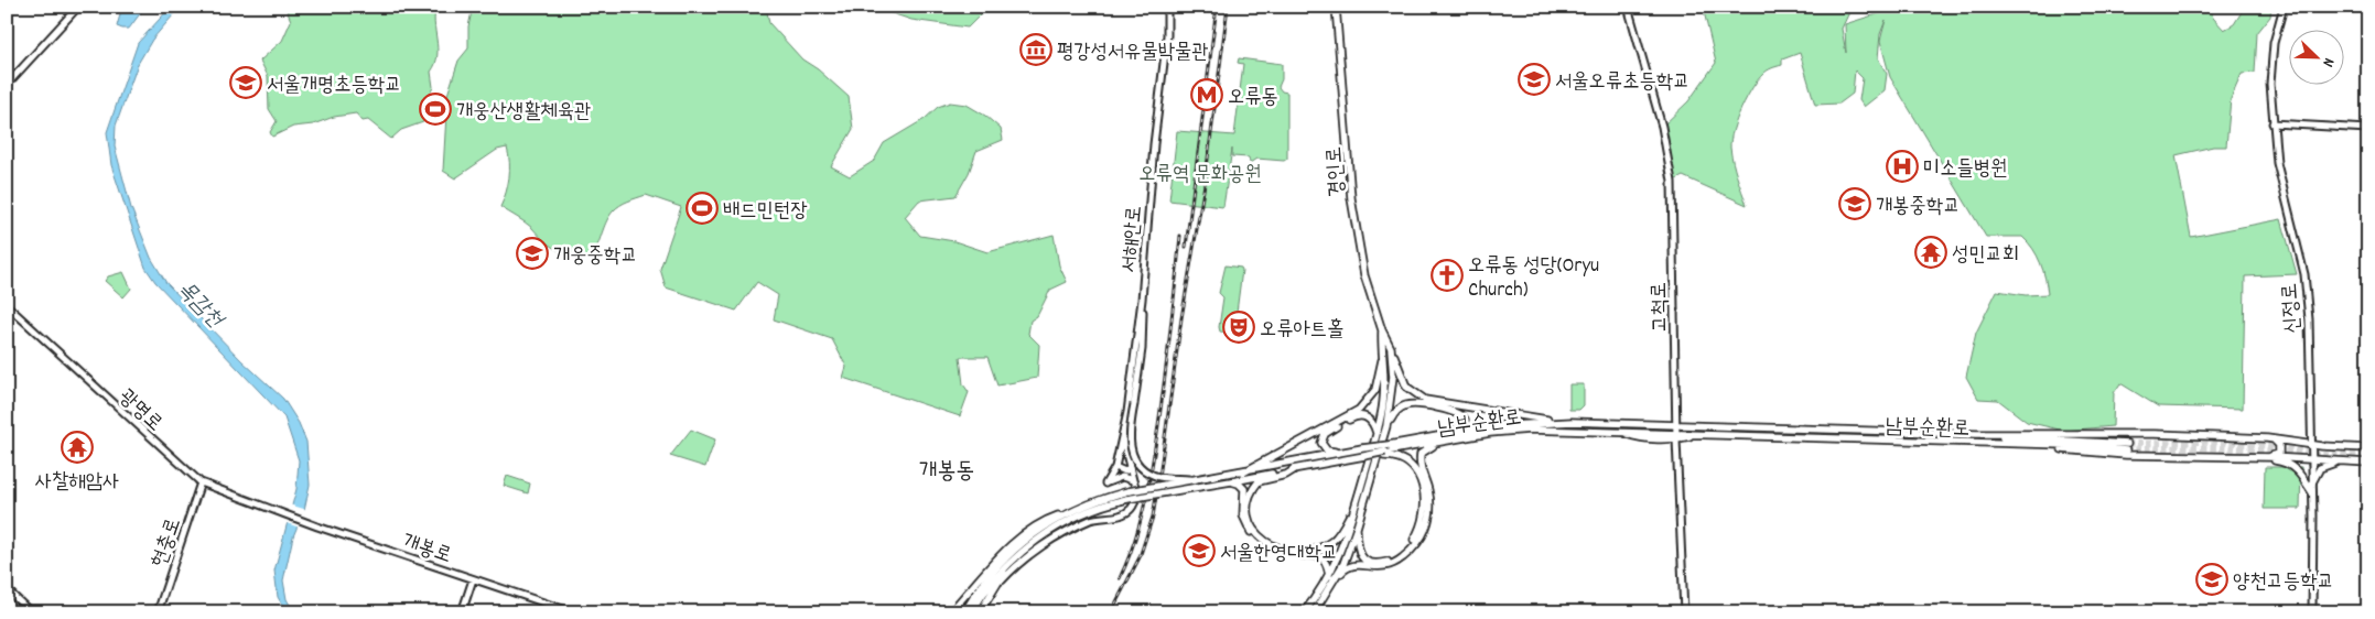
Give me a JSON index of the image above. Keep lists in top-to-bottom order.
{
  "streets": {
    "main road": [
      "경인로",
      "서해안로",
      "고척로",
      "신정로",
      "광명로",
      "남부순환로",
      "현충로",
      "개봉로"
    ]
  },
  "crossings": [
    ["고척로", "남부순환로"],
    ["신정로", "남부순환로"],
    ["광명로", "현충로"],
    ["광명로", "개봉로"]
  ],
  "districts": ["개봉동"],
  "water": ["목감천"],
  "parks": ["오류역 문화공원"],
  "places": {
    "museum": ["평강성서유물박물관"],
    "school or university": [
      "서울오류초등학교",
      "서울개명초등학교",
      "개봉중학교",
      "개웅중학교",
      "서울한영대학교",
      "양천고등학교"
    ],
    "metro station": ["오류동"],
    "sports": ["개웅산생활체육관", "배드민턴장"],
    "hospital": ["미소들병원"],
    "temple": ["성민교회", "사찰해암사"],
    "church": ["오류동 성당(Oryu Church)"],
    "theatre": ["오류아트홀"]
  },
  "north": "bottom right"
}
